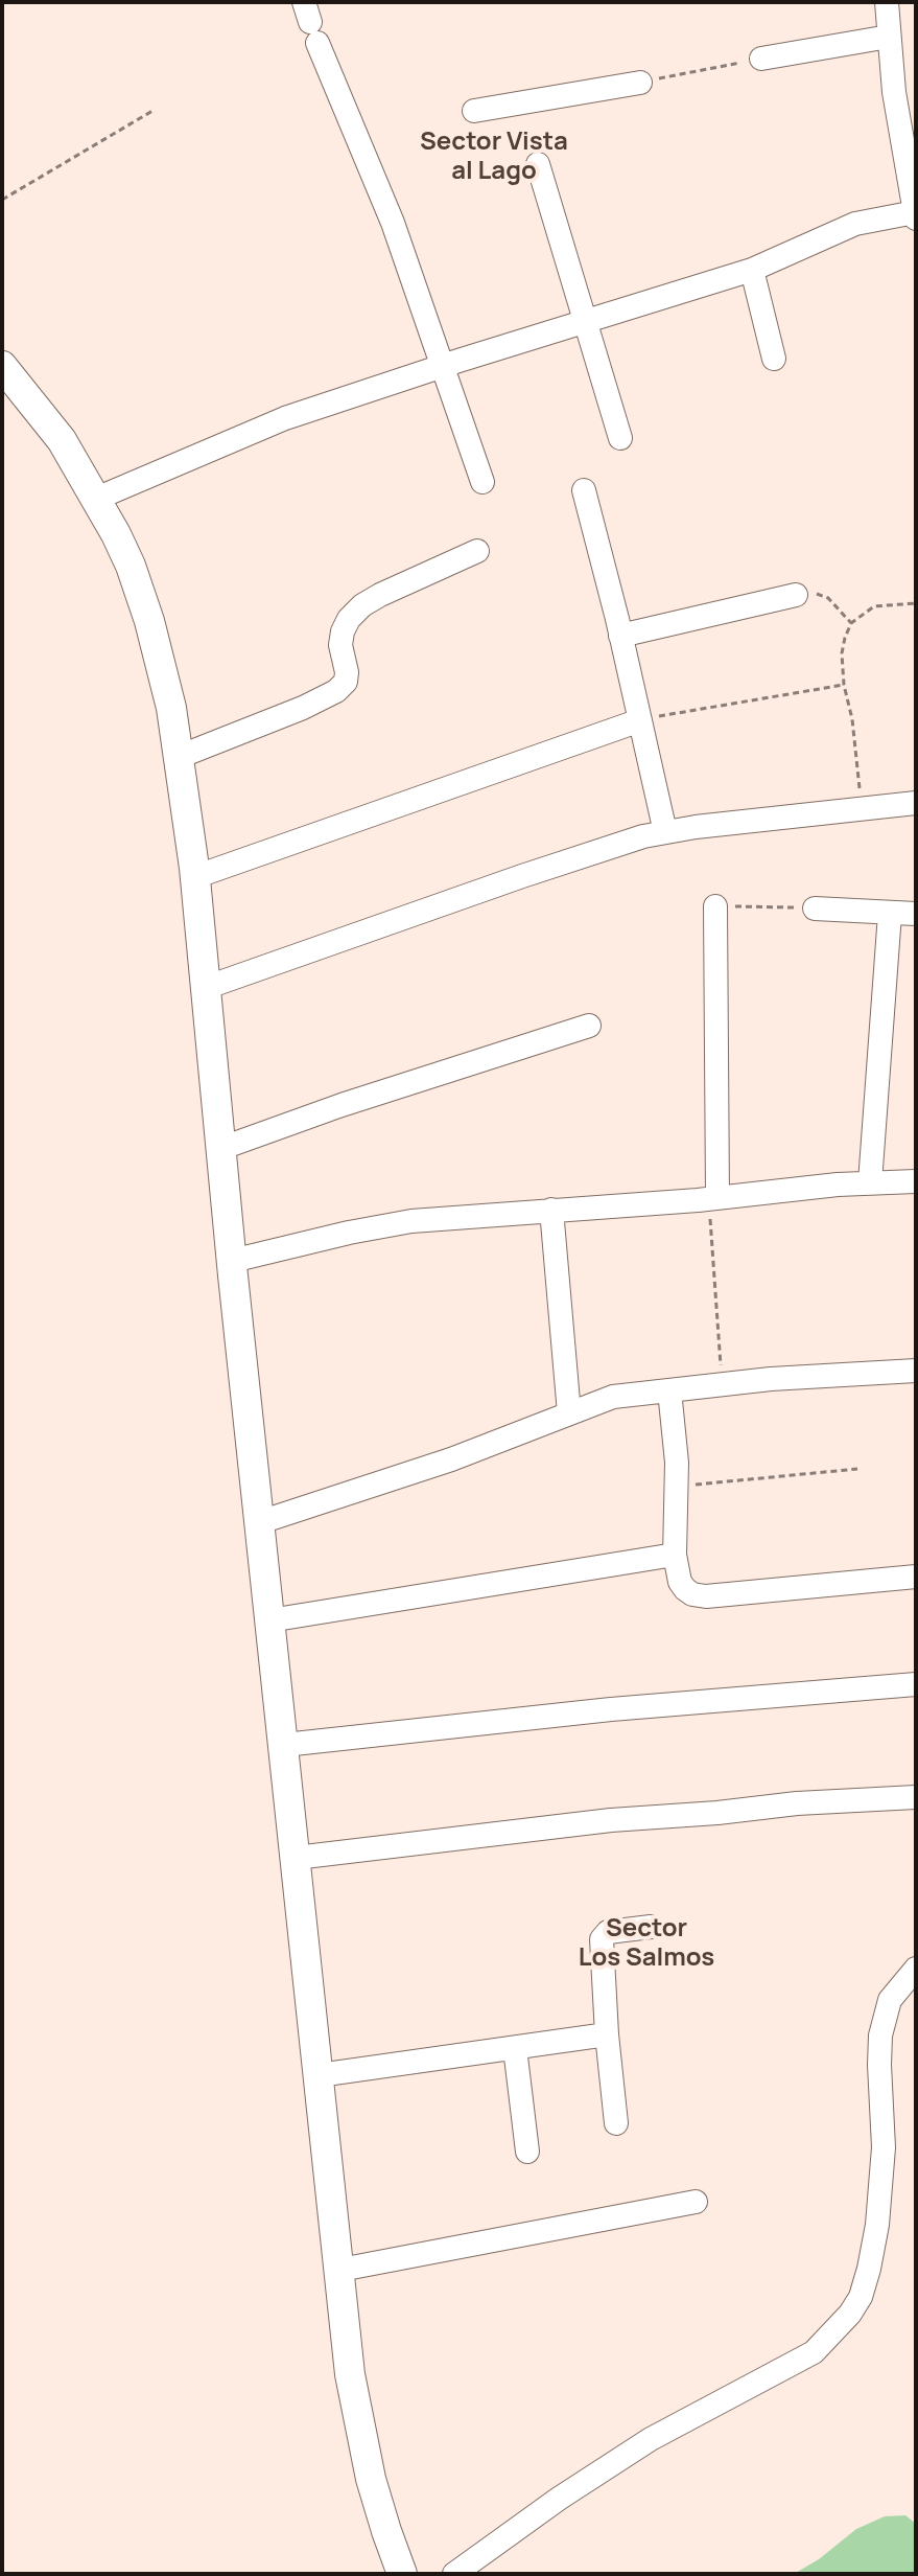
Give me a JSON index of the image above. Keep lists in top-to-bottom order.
{
  "districts": ["Sector Vista al Lago", "Sector Los Salmos"]
}
